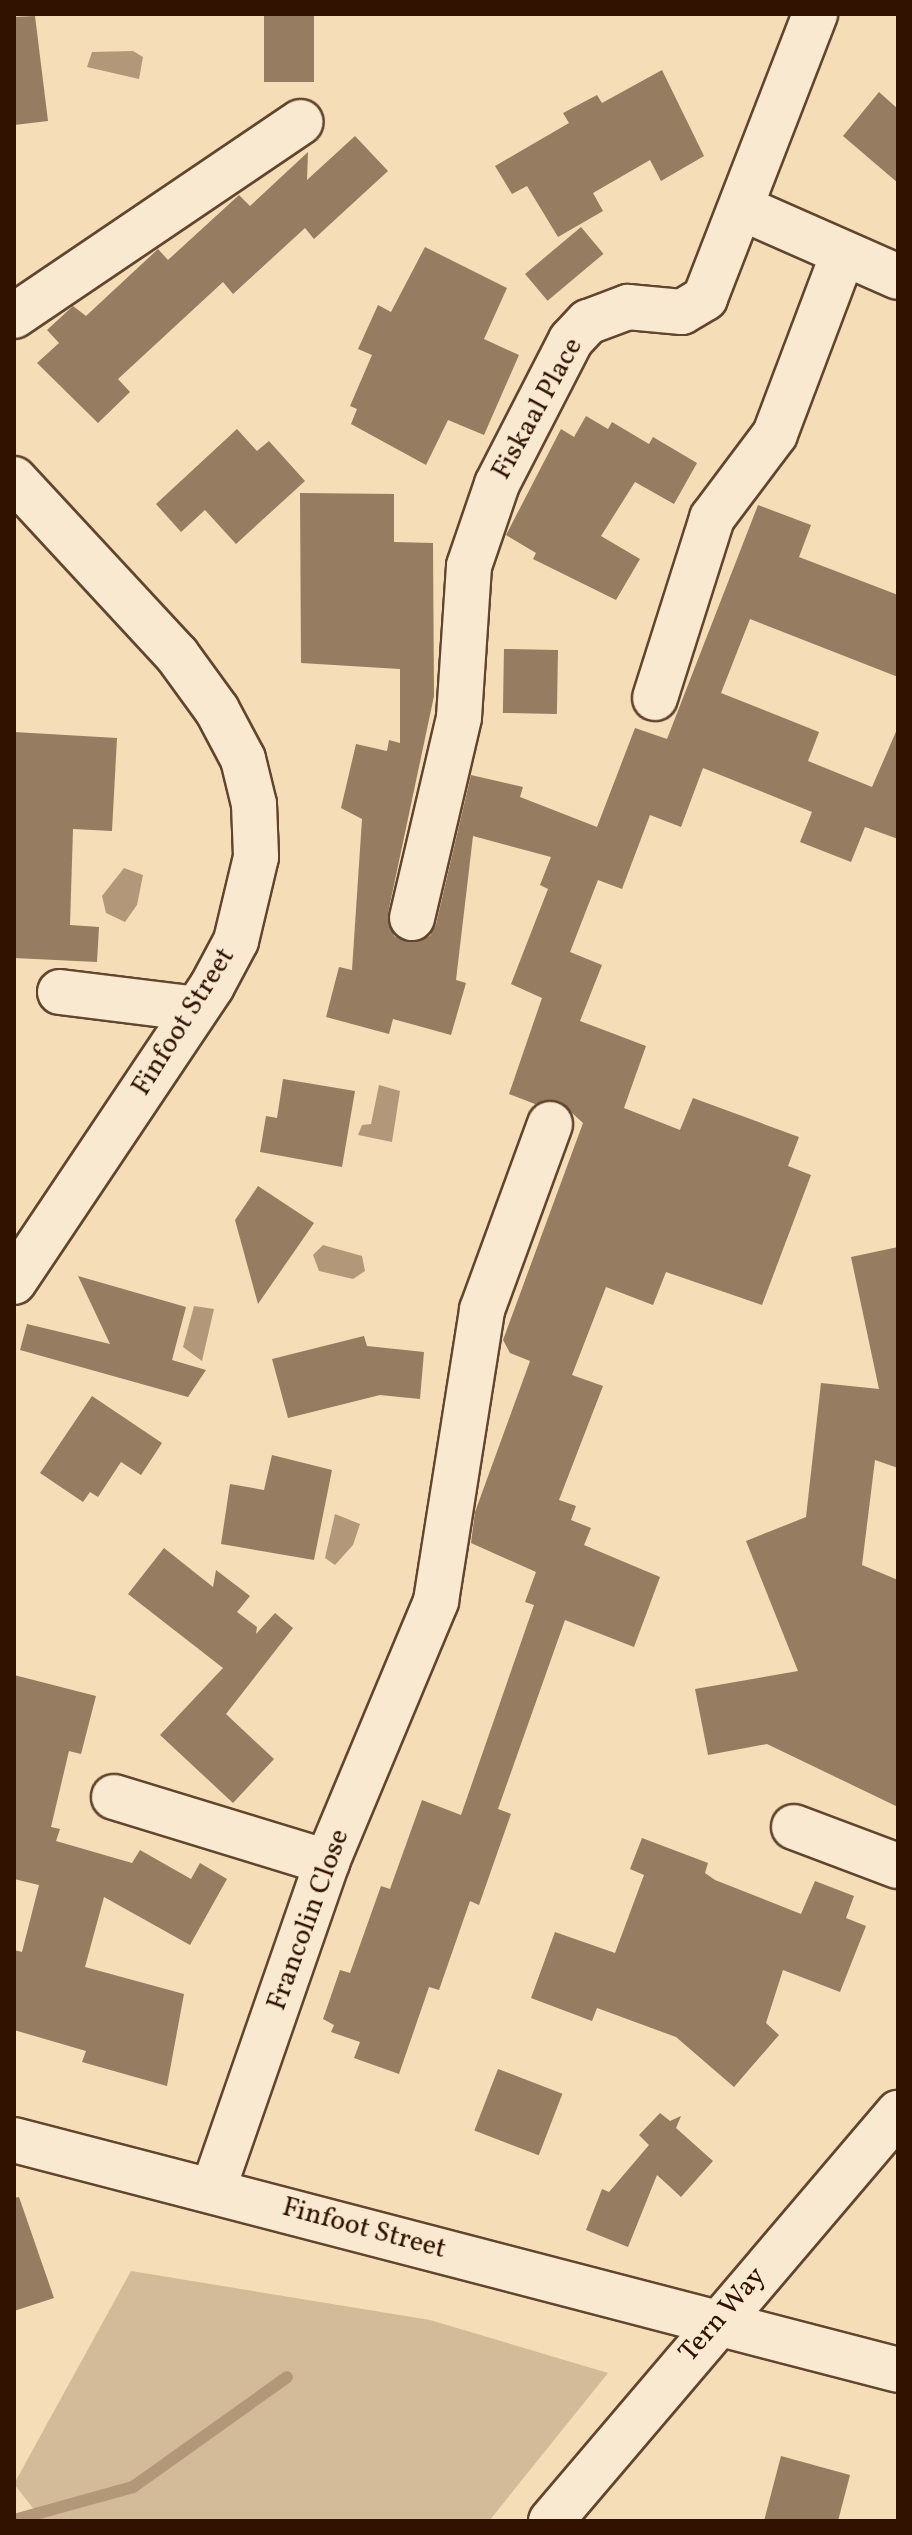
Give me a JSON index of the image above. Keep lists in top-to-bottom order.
{
  "streets": {
    "street": [
      "Fiskaal Place",
      "Finfoot Street",
      "Francolin Close",
      "Tern Way"
    ]
  },
  "crossings": [
    ["Finfoot Street", "Francolin Close"],
    ["Finfoot Street", "Tern Way"]
  ]
}
